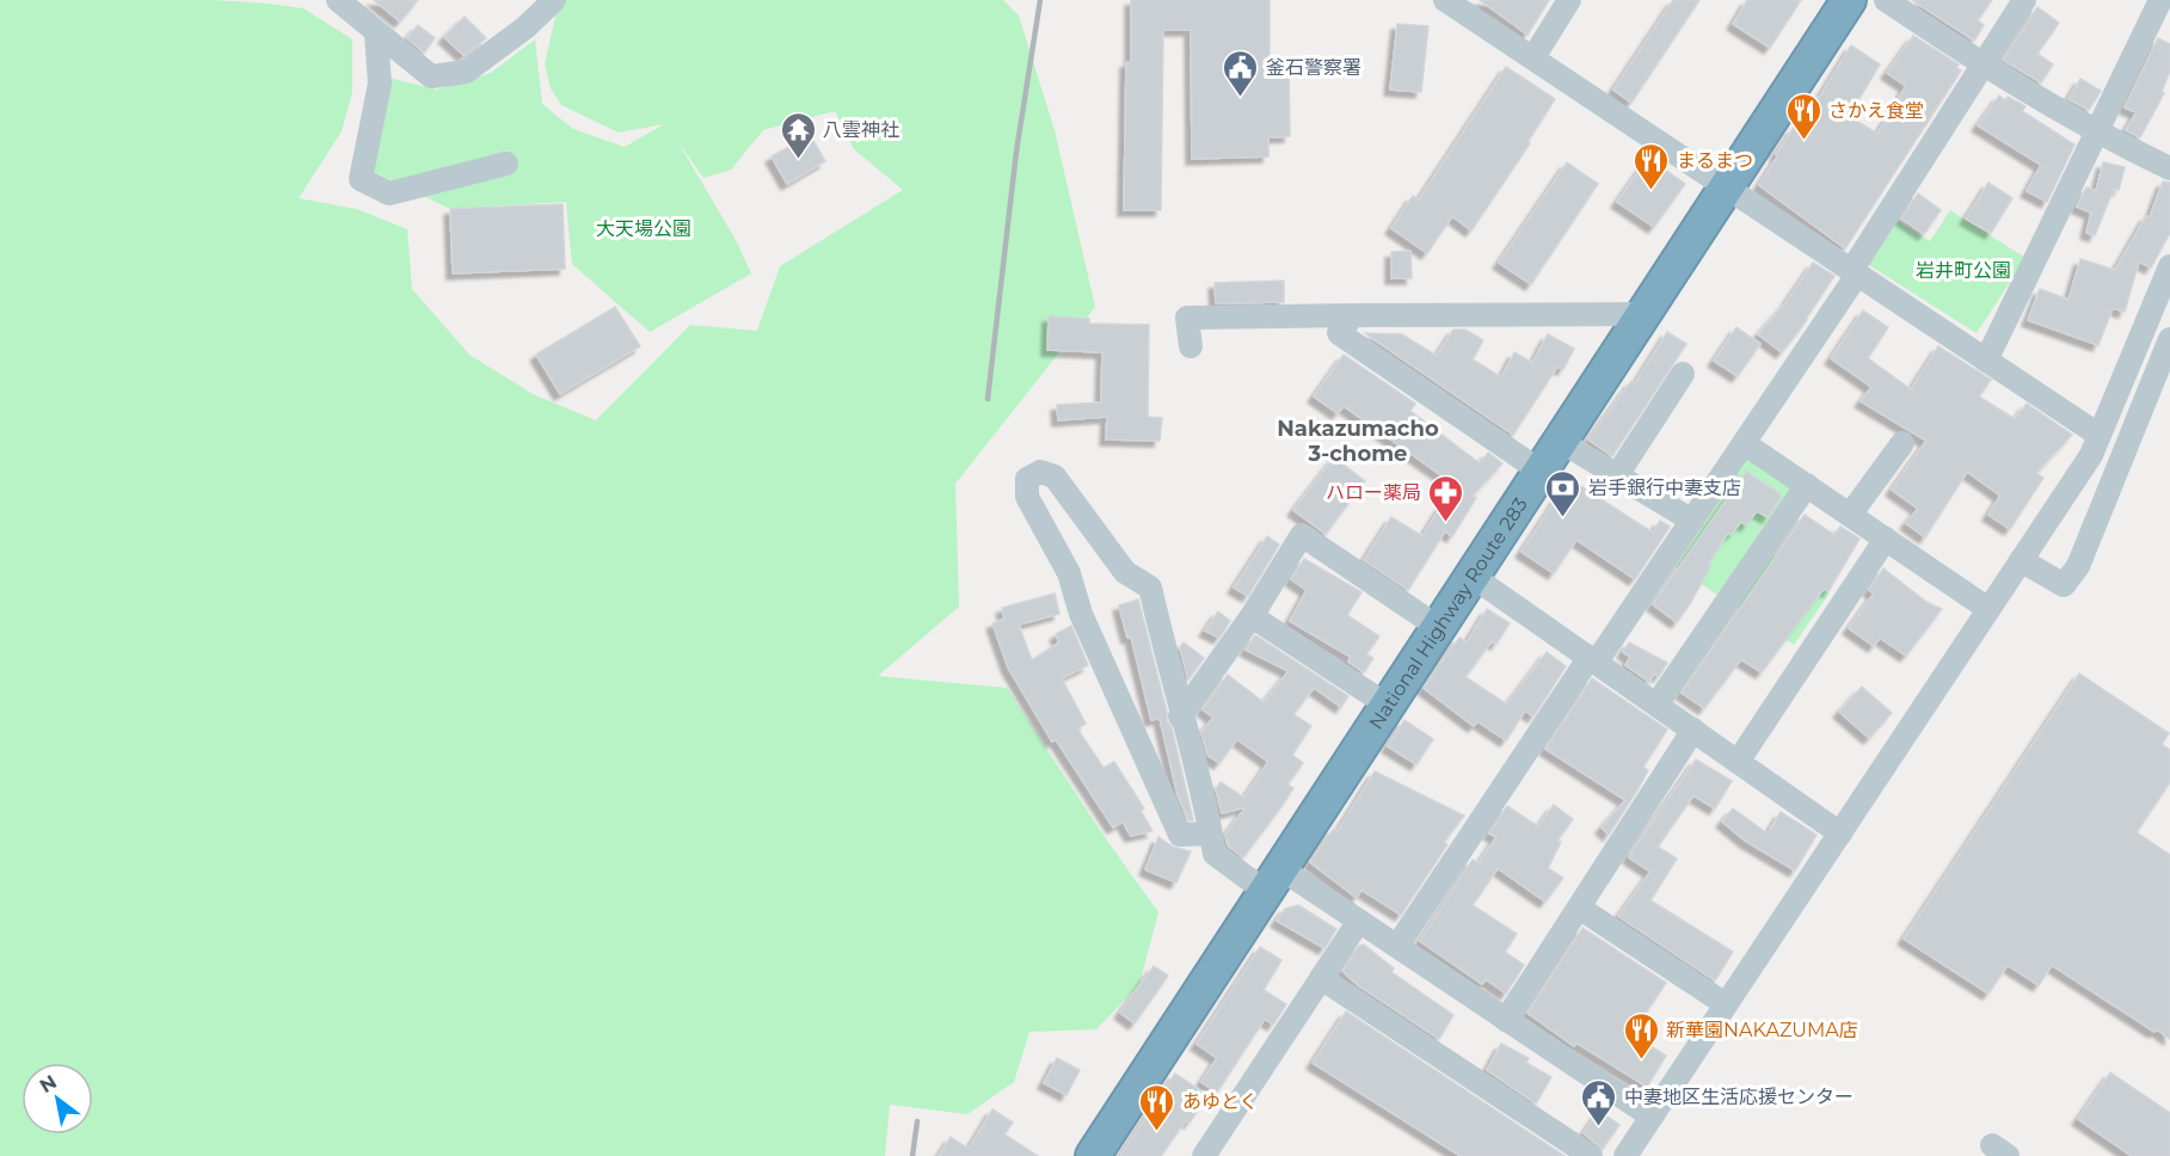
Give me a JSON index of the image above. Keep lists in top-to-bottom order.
{
  "streets": {
    "highway": ["National Highway Route 283"]
  },
  "districts": ["Nakazumacho 3-chome"],
  "parks": ["大天場公園", "岩井町公園"],
  "places": {
    "public building": ["釜石警察署", "中妻地区生活応援センター"],
    "restaurant": [
      "さかえ食堂",
      "まるまつ",
      "新華園NAKAZUMA店",
      "あゆとく"
    ],
    "temple": ["八雲神社"],
    "bank": ["岩手銀行中妻支店"],
    "pharmacy": ["ハロー薬局"]
  },
  "north": "top left"
}
